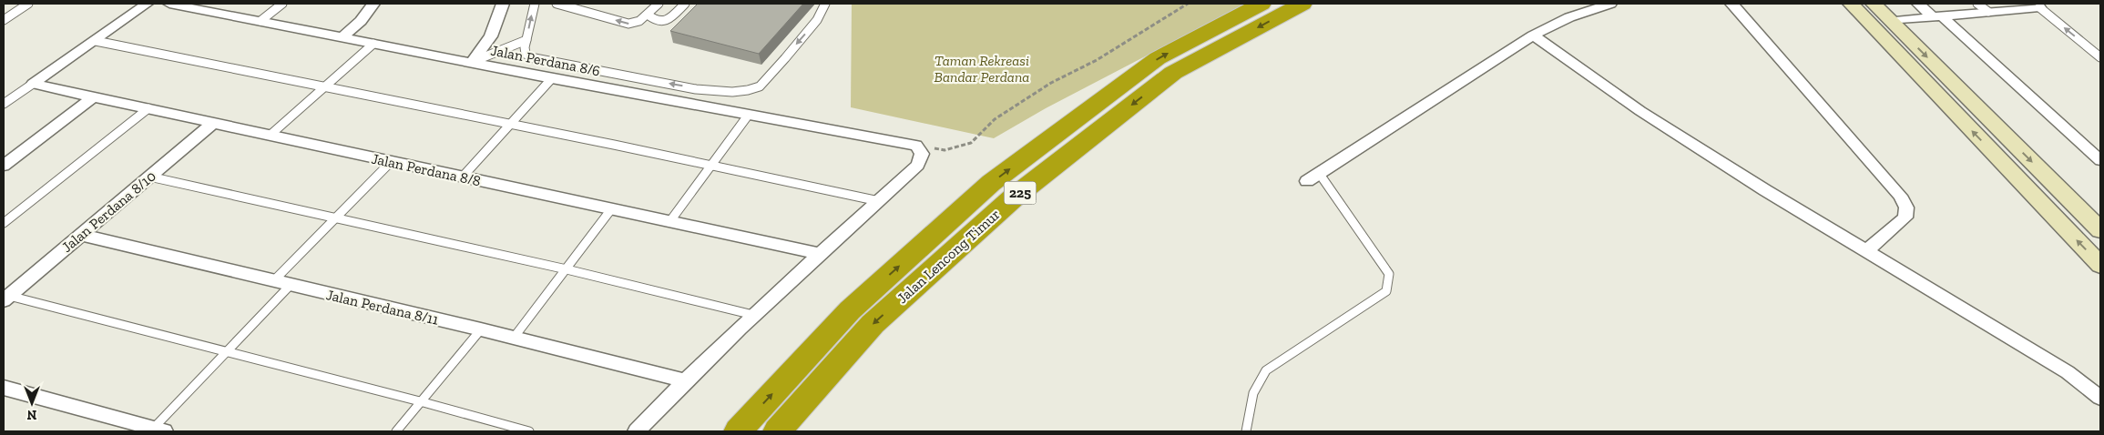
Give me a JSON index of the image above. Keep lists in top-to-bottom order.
{
  "streets": {
    "highway": ["225", "Jalan Lencong Timur"],
    "street": [
      "Jalan Perdana 8/6",
      "Jalan Perdana 8/8",
      "Jalan Perdana 8/10",
      "Jalan Perdana 8/11"
    ]
  },
  "crossings": [
    ["Jalan Perdana 8/8", "Jalan Perdana 8/10"],
    ["Jalan Perdana 8/10", "Jalan Perdana 8/11"]
  ],
  "parks": ["Taman Rekreasi Bandar Perdana"],
  "north": "bottom"
}
